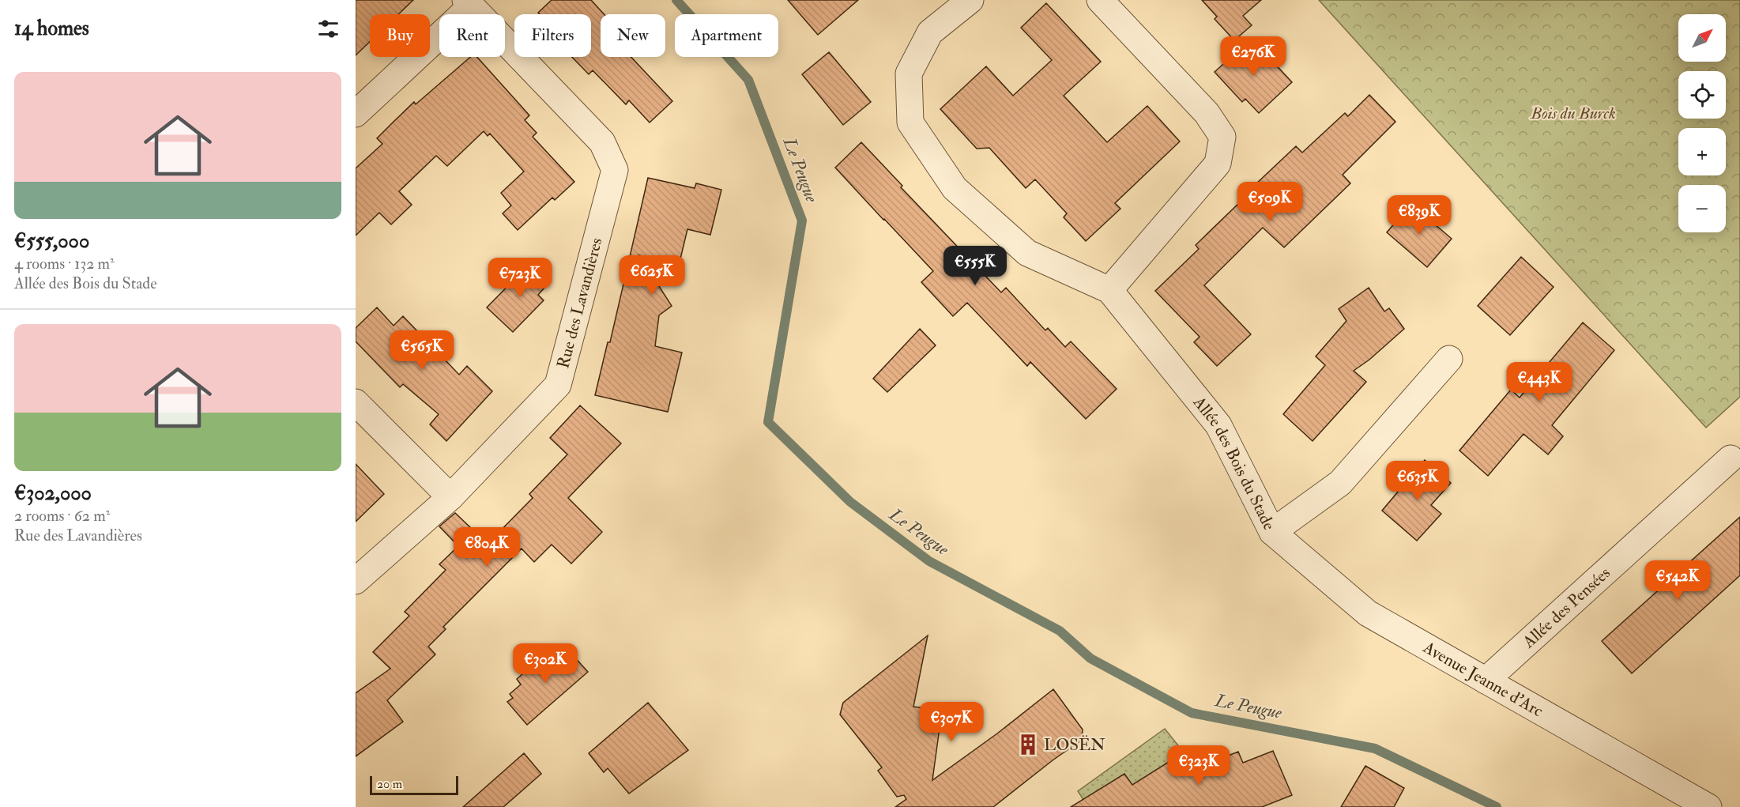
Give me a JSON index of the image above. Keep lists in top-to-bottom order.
{
  "streets": {
    "street": [
      "Rue des Lavandières",
      "Allée des Bois du Stade",
      "Allée des Pensées",
      "Avenue Jeanne d'Arc"
    ]
  },
  "crossings": [
    ["Allée des Bois du Stade", "Avenue Jeanne d'Arc"],
    ["Allée des Pensées", "Avenue Jeanne d'Arc"]
  ],
  "water": ["Le Peugue"],
  "parks": ["Bois du Burck"],
  "places": {
    "building": ["LOSËN"]
  },
  "scale_bar": "20 m",
  "north": "top right",
  "page": {
    "heading": "14 homes",
    "map_buttons": ["+", "−"],
    "chip": [
      "Buy",
      "Rent",
      "Filters",
      "New",
      "Apartment"
    ],
    "price": [
      "€276K",
      "€509K",
      "€839K",
      "€555K",
      "€625K",
      "€723K",
      "€565K",
      "€443K",
      "€635K",
      "€804K",
      "€542K",
      "€302K",
      "€307K",
      "€323K"
    ],
    "list": [
      {
        "name": "€555,000",
        "note": "4 rooms · 132 m² · Allée des Bois du Stade"
      },
      {
        "name": "€302,000",
        "note": "2 rooms · 62 m² · Rue des Lavandières"
      }
    ],
    "scale": "20 m"
  }
}
